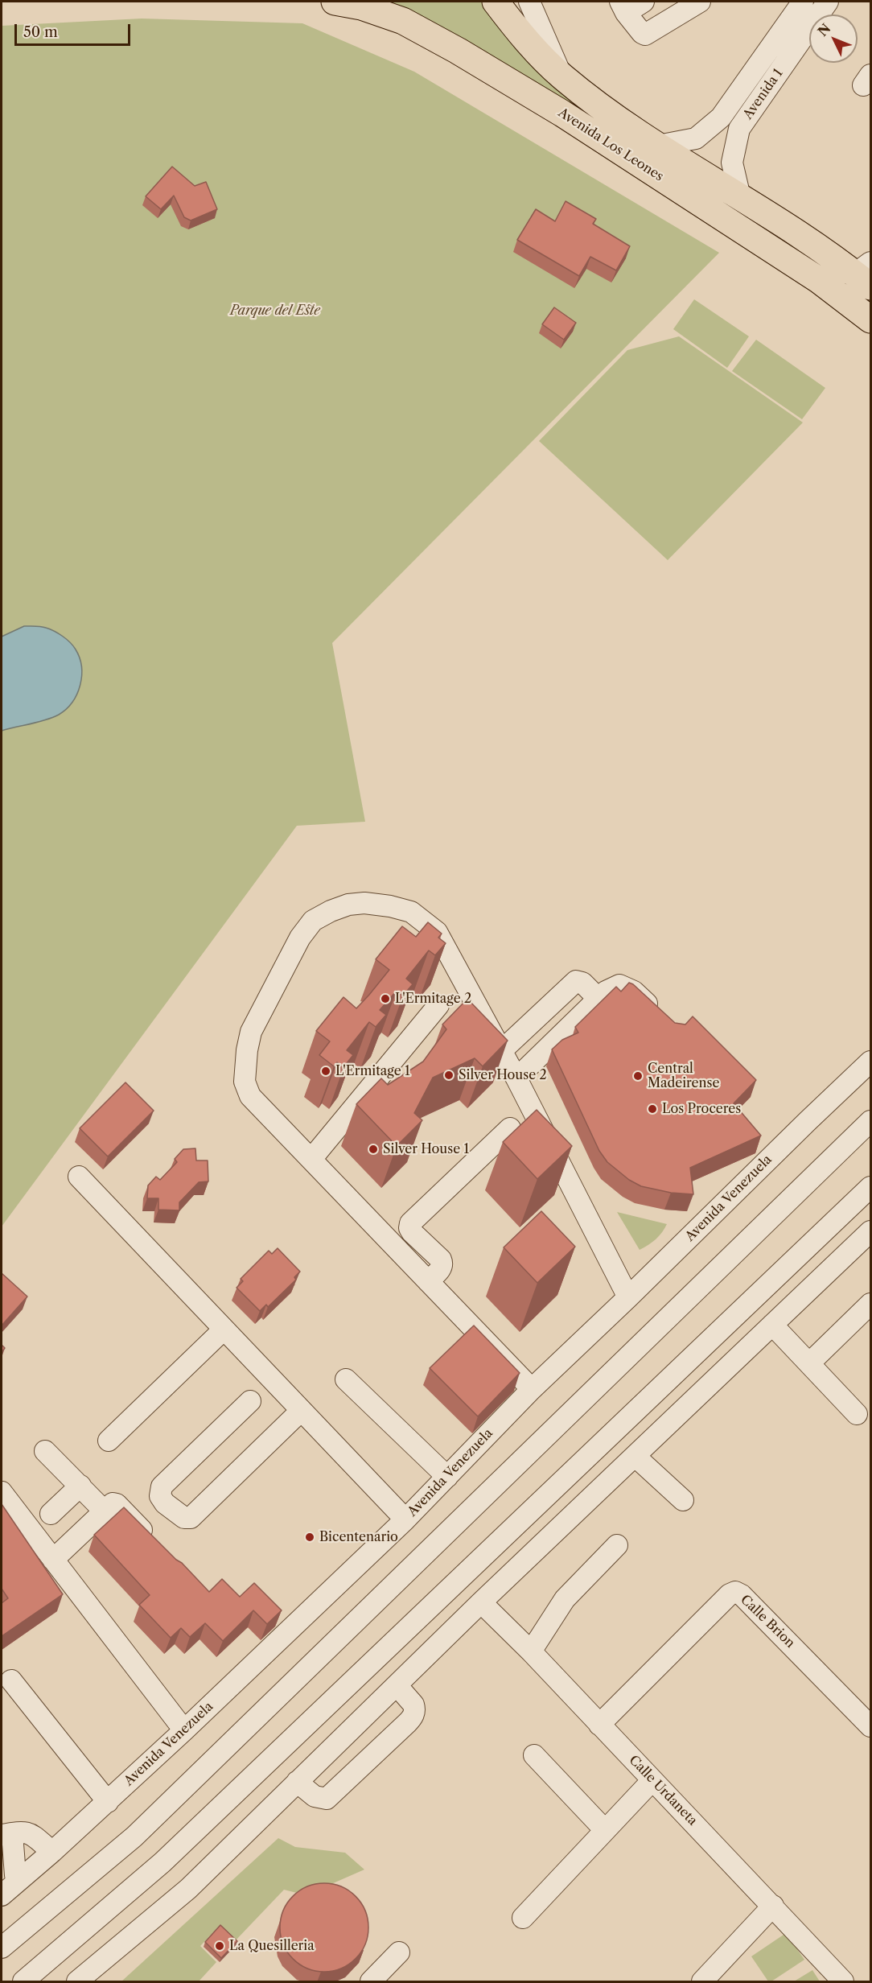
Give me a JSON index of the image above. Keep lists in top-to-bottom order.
{
  "streets": {
    "main road": ["Avenida Los Leones"],
    "street": [
      "Avenida 1",
      "Avenida Venezuela",
      "Calle Brion",
      "Calle Urdaneta"
    ]
  },
  "crossings": [
    ["Avenida 1", "Avenida Los Leones"],
    ["Calle Brion", "Calle Urdaneta"]
  ],
  "parks": ["Parque del Este"],
  "places": [
    "L'Ermitage 2",
    "L'Ermitage 1",
    "Silver House 2",
    "Central Madeirense",
    "Los Proceres",
    "Silver House 1",
    "Bicentenario",
    "La Quesilleria"
  ],
  "scale_bar": "50 m",
  "north": "top left"
}
